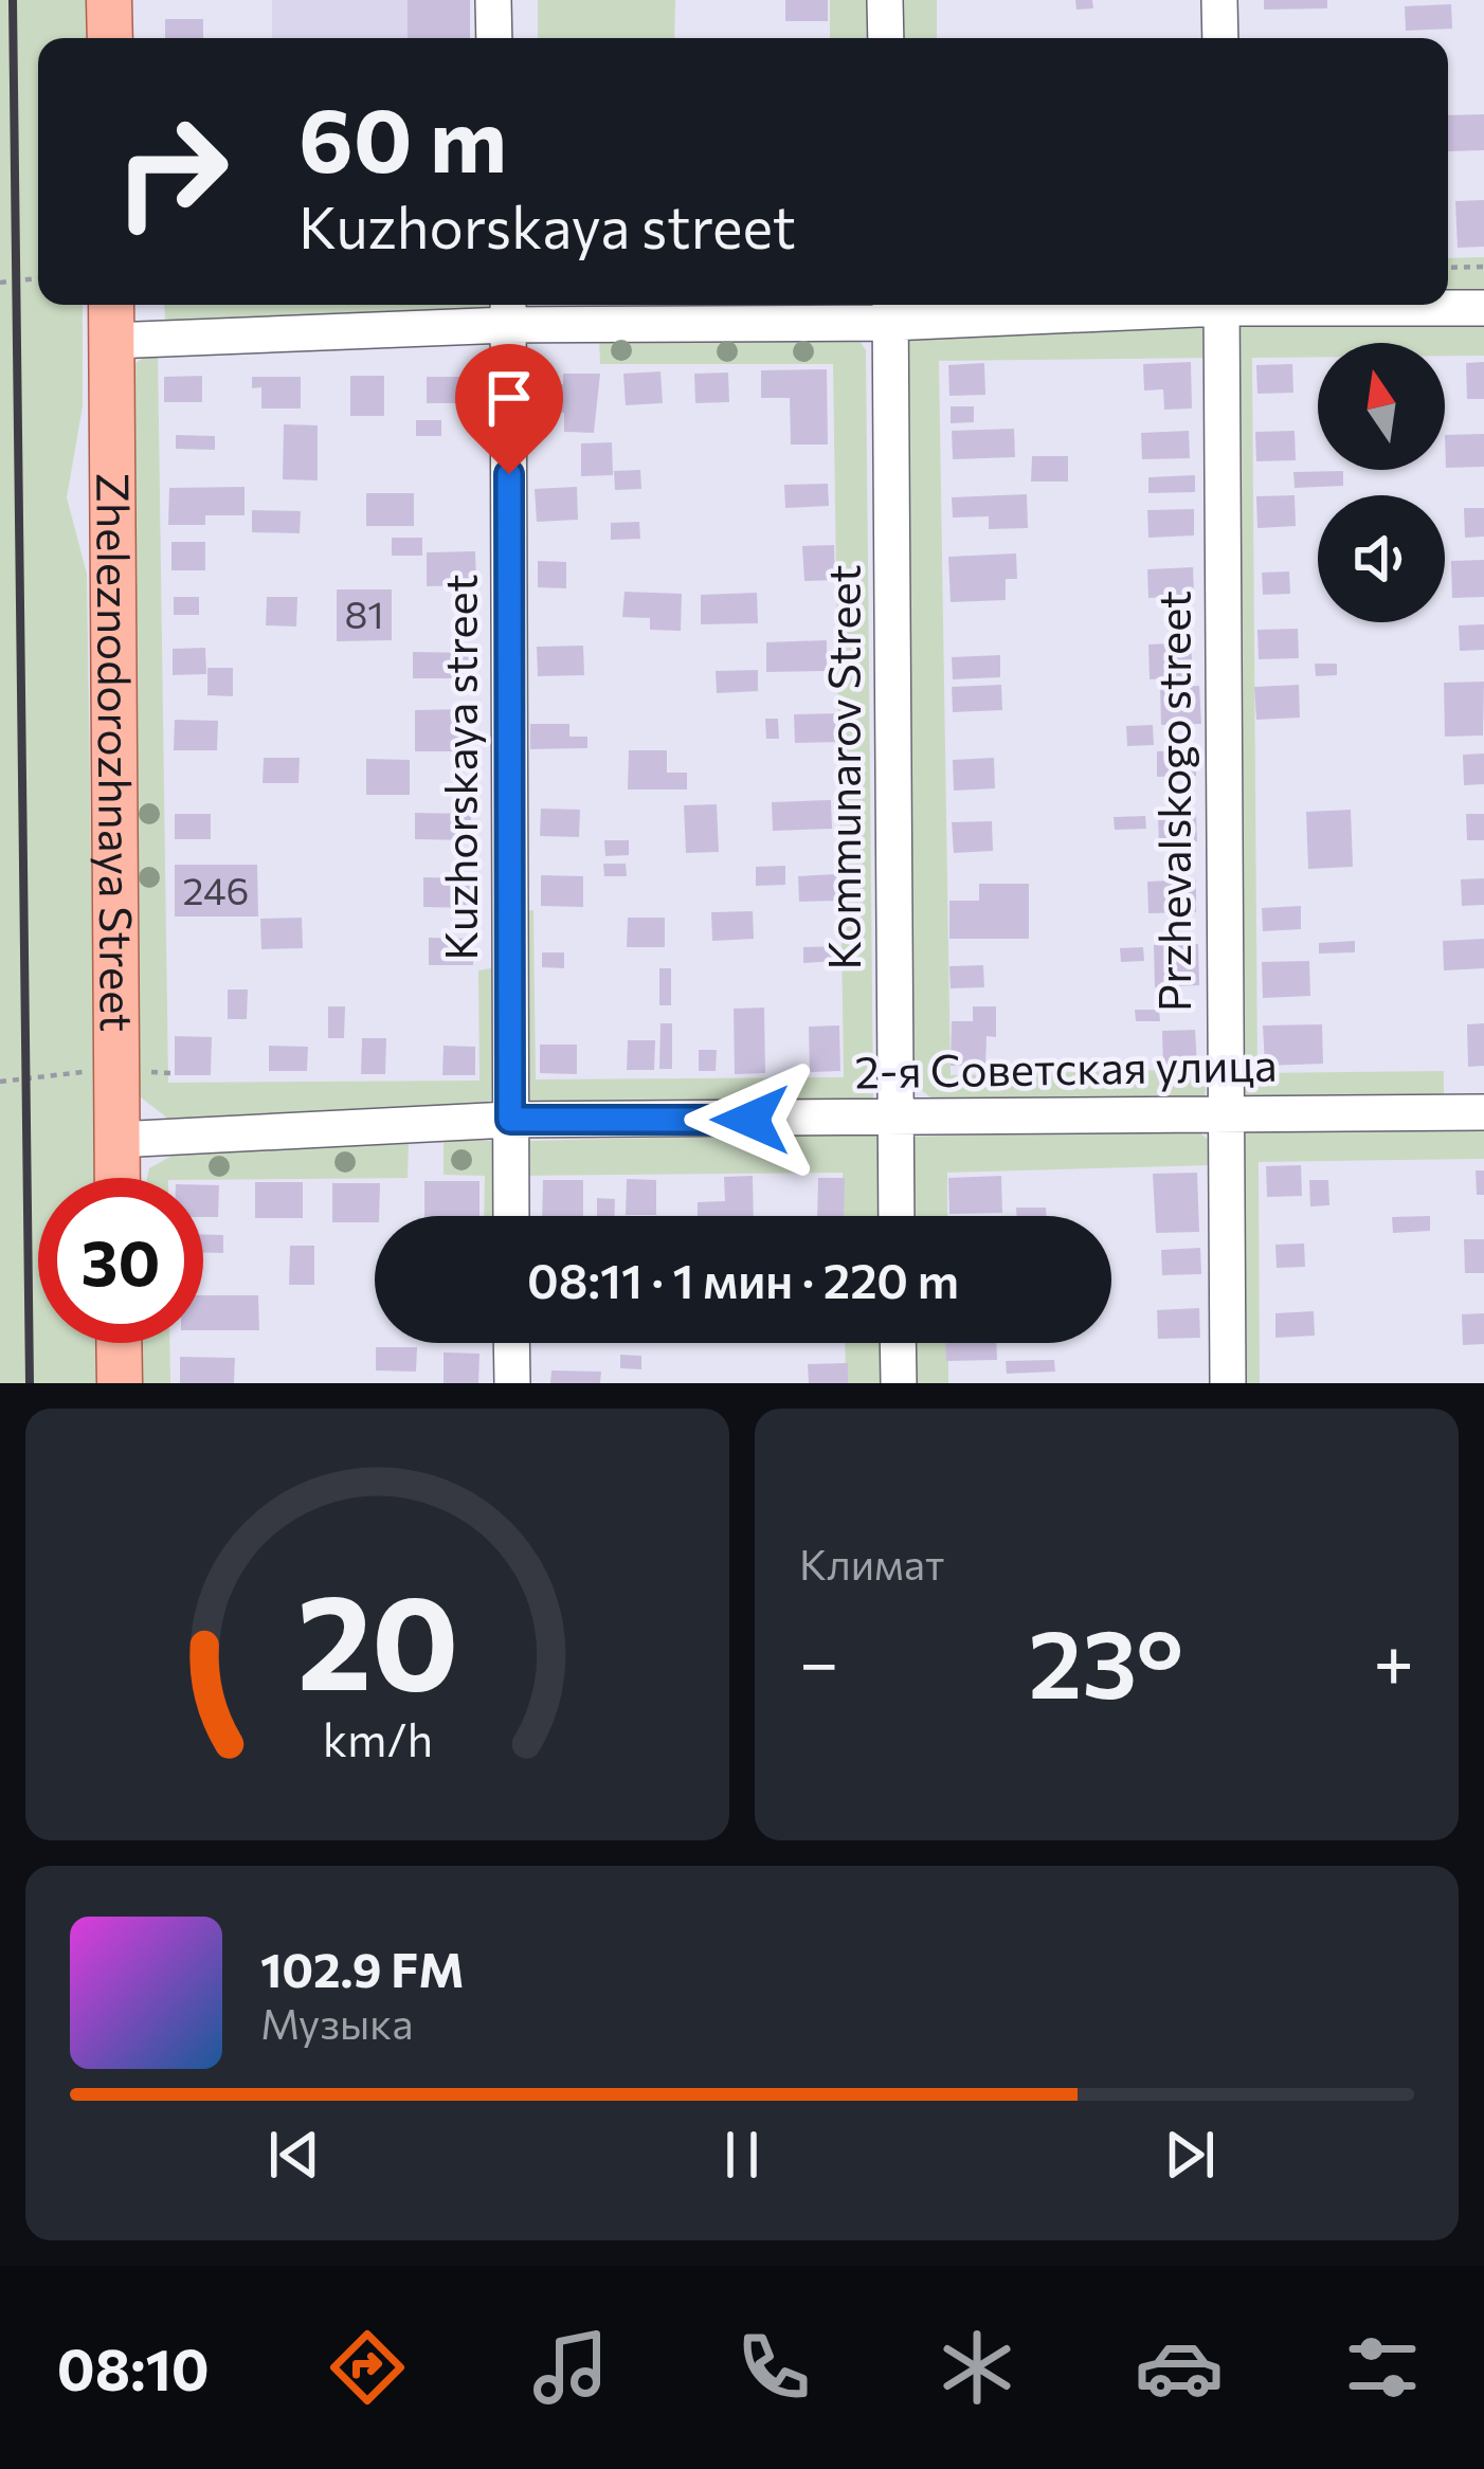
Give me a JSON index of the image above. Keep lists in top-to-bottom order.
{
  "streets": {
    "main road": ["Zheleznodorozhnaya Street"],
    "street": [
      "Kuzhorskaya street",
      "Kommunarov Street",
      "Przhevalskogo street",
      "2-я Советская улица"
    ]
  },
  "crossings": [
    ["Zheleznodorozhnaya Street", "2-я Советская улица"],
    ["Kuzhorskaya street", "2-я Советская улица"],
    ["Kommunarov Street", "2-я Советская улица"],
    ["Przhevalskogo street", "2-я Советская улица"]
  ],
  "house_numbers": ["81", "246"],
  "north": "top",
  "page": {
    "turn": ["60 m", "Kuzhorskaya street"],
    "limit": "30",
    "trip": "08:11 · 1 мин · 220 m",
    "tile": "Климат",
    "heat": ["−", "23°", "+"],
    "song": ["102.9 FM", "Музыка"],
    "tabs": "08:10",
    "gauge": ["20", "km/h"]
  }
}
